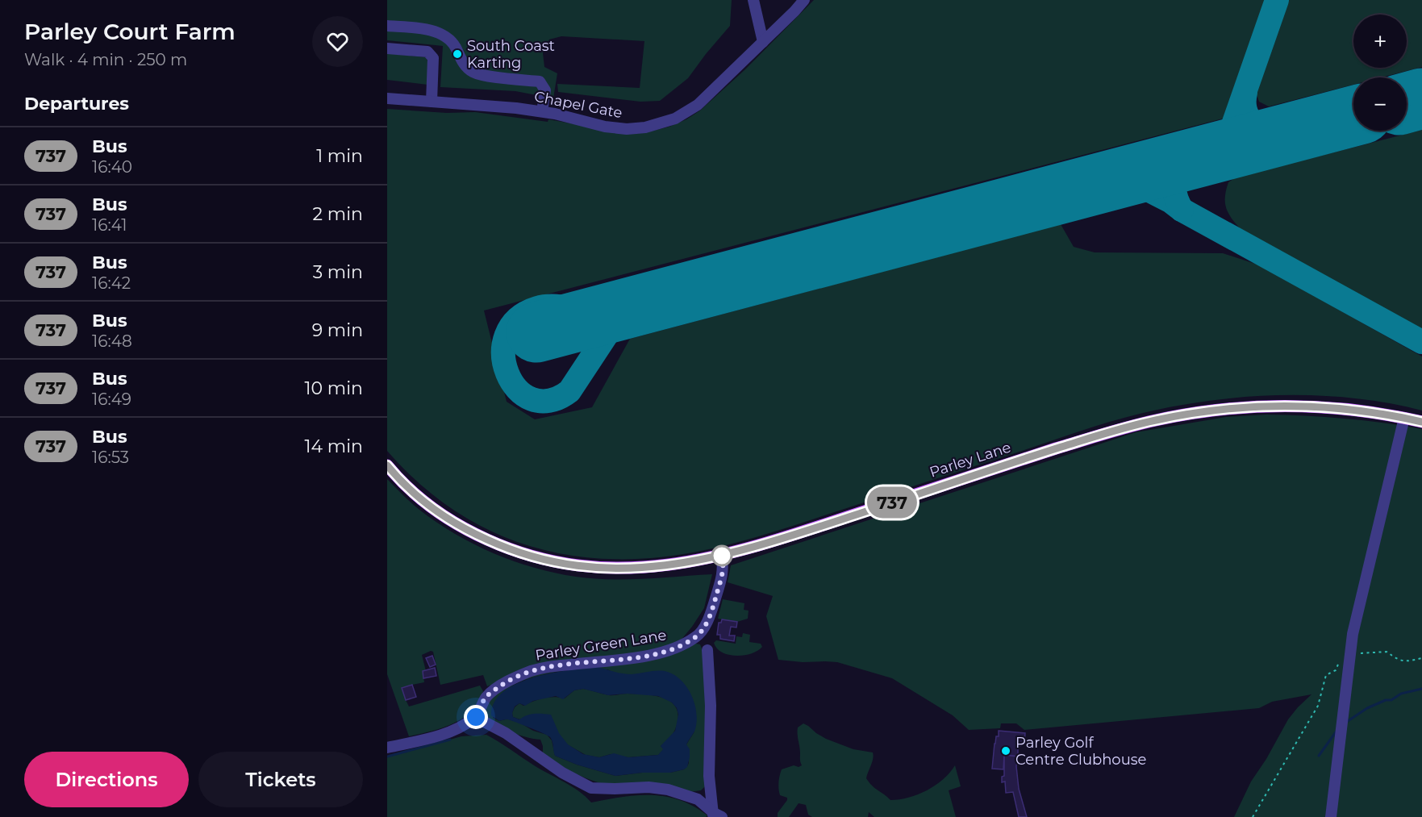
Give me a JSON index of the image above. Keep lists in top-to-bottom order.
{
  "streets": {
    "main road": ["Parley Lane"],
    "street": ["Chapel Gate", "Parley Green Lane"]
  },
  "crossings": [
    ["Parley Lane", "Parley Green Lane"]
  ],
  "places": ["South Coast Karting", "Parley Golf Centre Clubhouse"],
  "lines": ["bus line 737"],
  "page": {
    "heading": [
      ["Parley Court Farm", "Walk · 4 min · 250 m"],
      "Departures"
    ],
    "on_map": "737",
    "map_buttons": ["+", "−"],
    "list": [
      {
        "mark": "737",
        "name": "Bus",
        "note": "16:40",
        "value": "1 min"
      },
      {
        "mark": "737",
        "name": "Bus",
        "note": "16:41",
        "value": "2 min"
      },
      {
        "mark": "737",
        "name": "Bus",
        "note": "16:42",
        "value": "3 min"
      },
      {
        "mark": "737",
        "name": "Bus",
        "note": "16:48",
        "value": "9 min"
      },
      {
        "mark": "737",
        "name": "Bus",
        "note": "16:49",
        "value": "10 min"
      },
      {
        "mark": "737",
        "name": "Bus",
        "note": "16:53",
        "value": "14 min"
      }
    ],
    "buttons": ["Directions", "Tickets"]
  }
}
